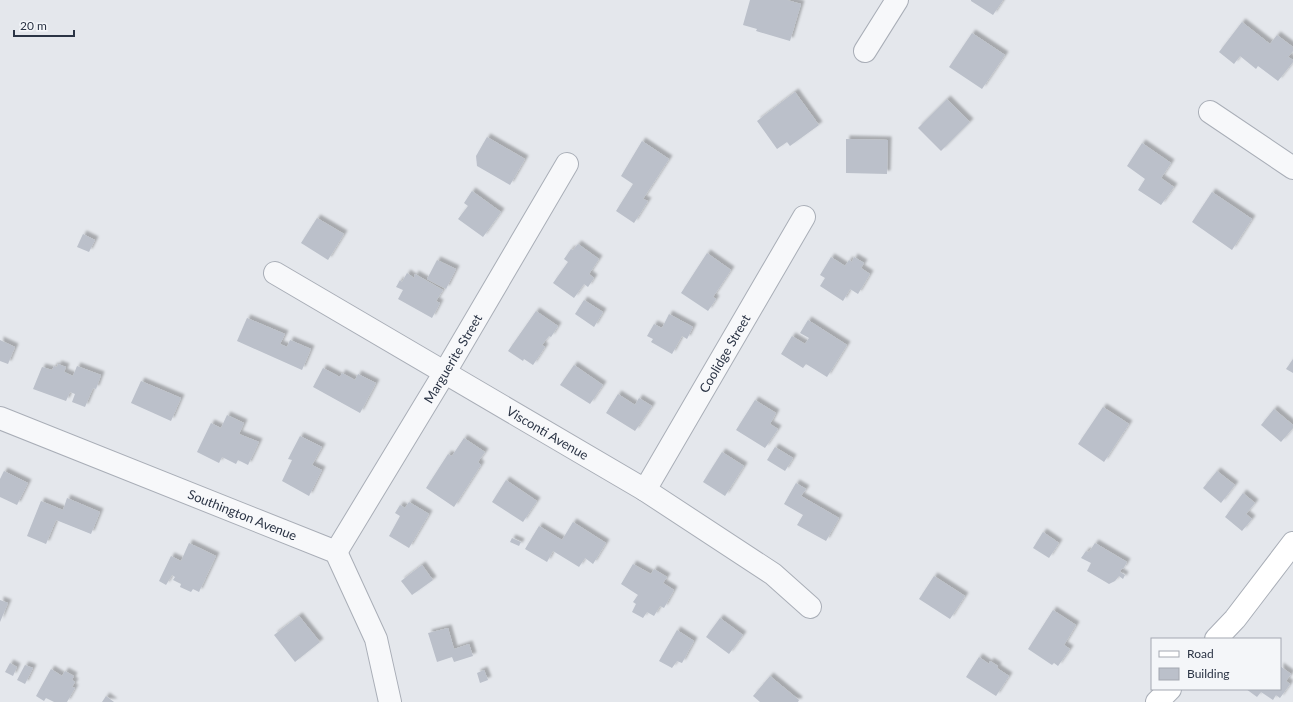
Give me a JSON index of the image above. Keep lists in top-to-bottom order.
{
  "streets": {
    "street": [
      "Coolidge Street",
      "Marguerite Street",
      "Visconti Avenue",
      "Southington Avenue"
    ]
  },
  "crossings": [
    ["Coolidge Street", "Visconti Avenue"],
    ["Marguerite Street", "Visconti Avenue"],
    ["Marguerite Street", "Southington Avenue"]
  ],
  "legend": ["Road", "Building"],
  "scale_bar": "20 m"
}
